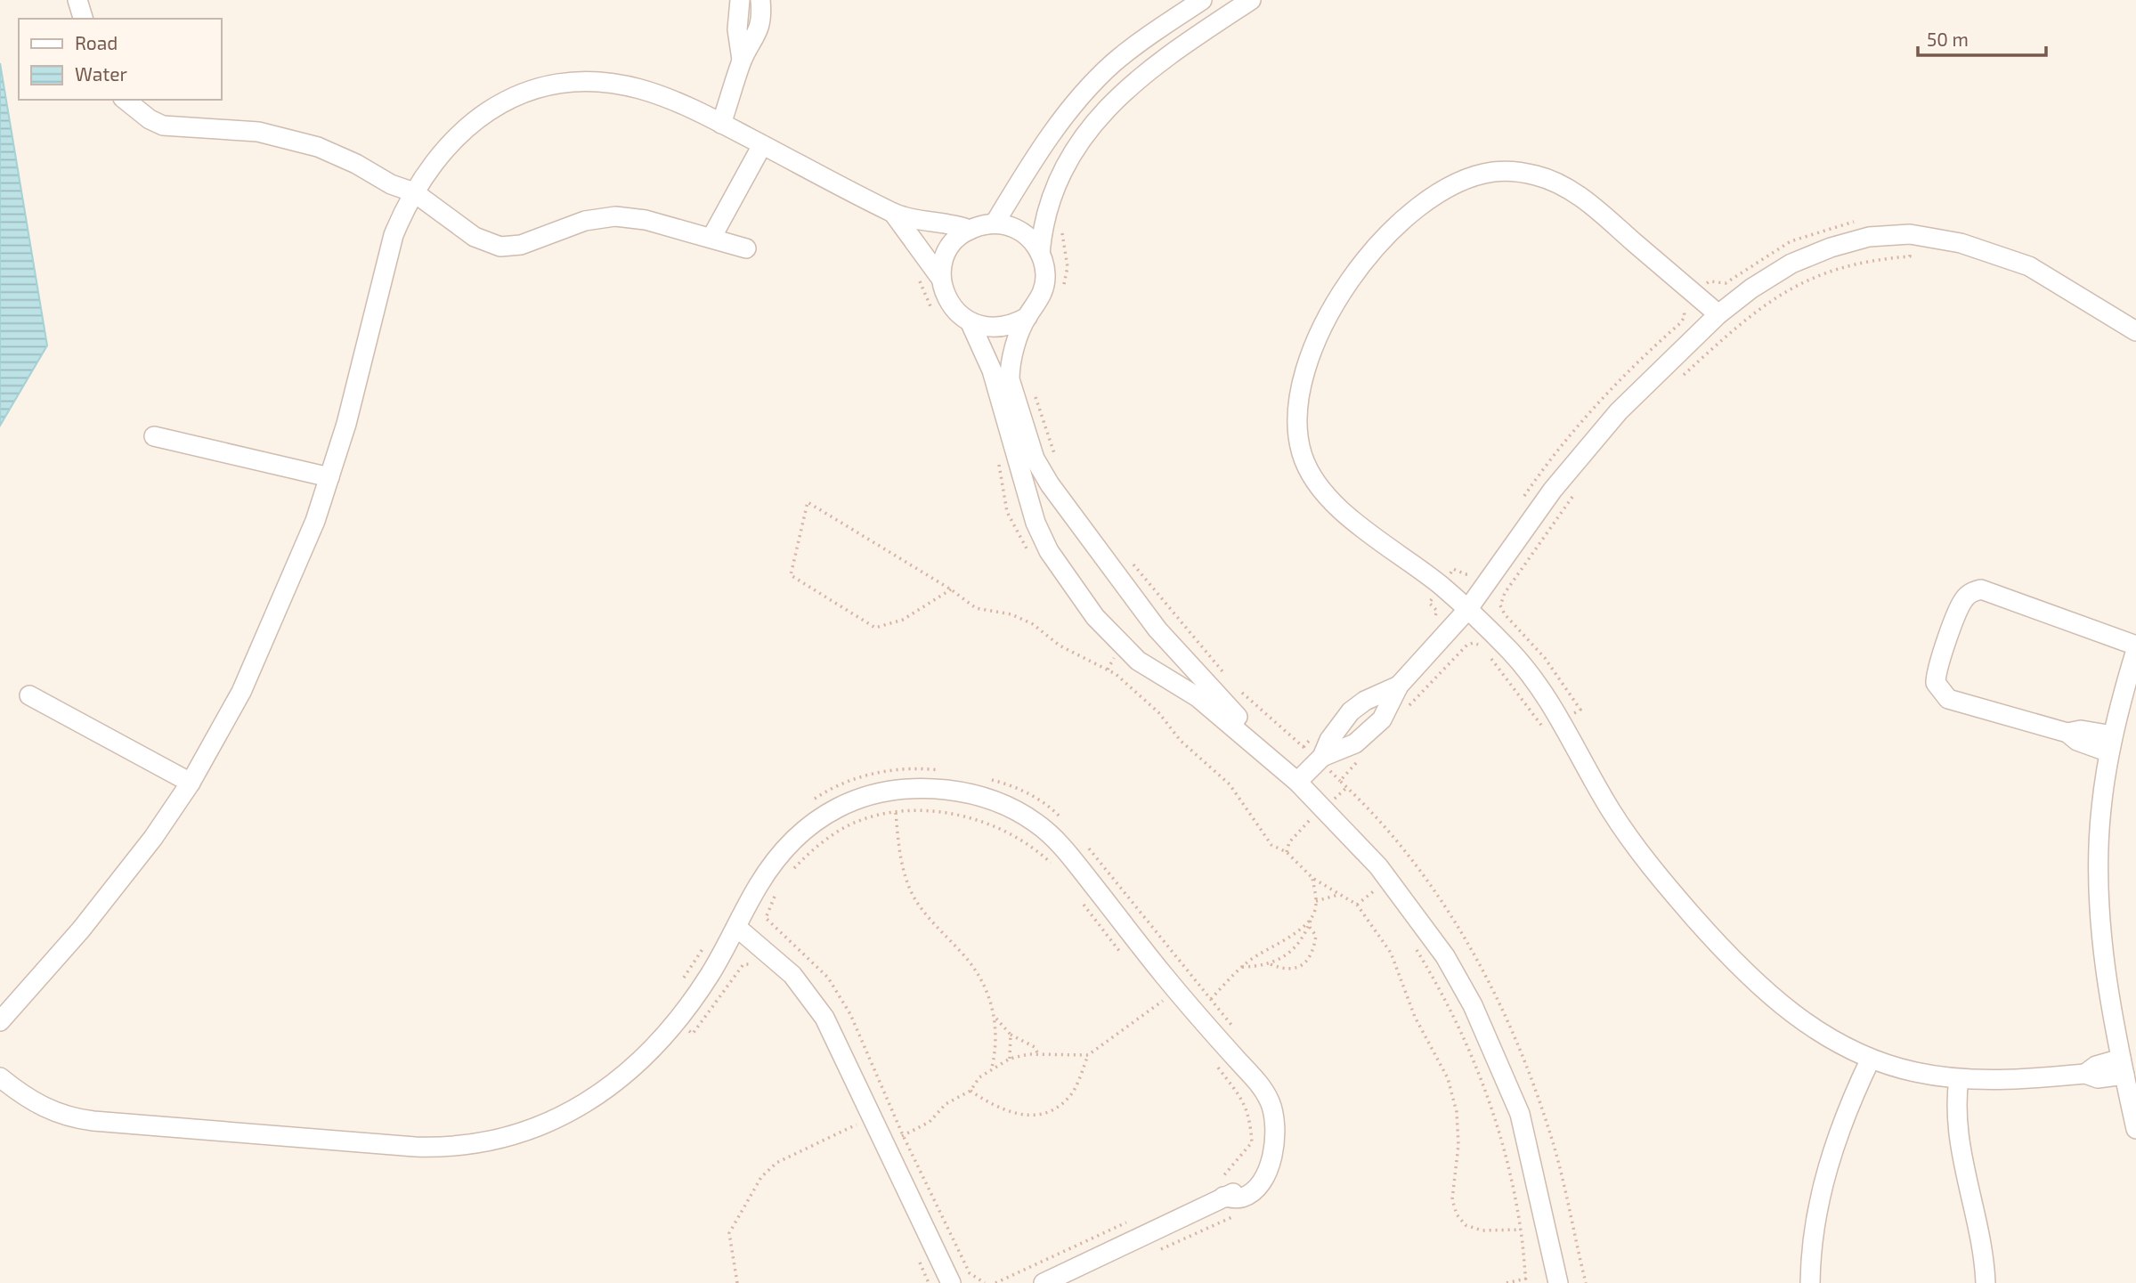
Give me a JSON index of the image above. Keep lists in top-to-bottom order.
{
  "legend": ["Road", "Water"],
  "scale_bar": "50 m"
}
